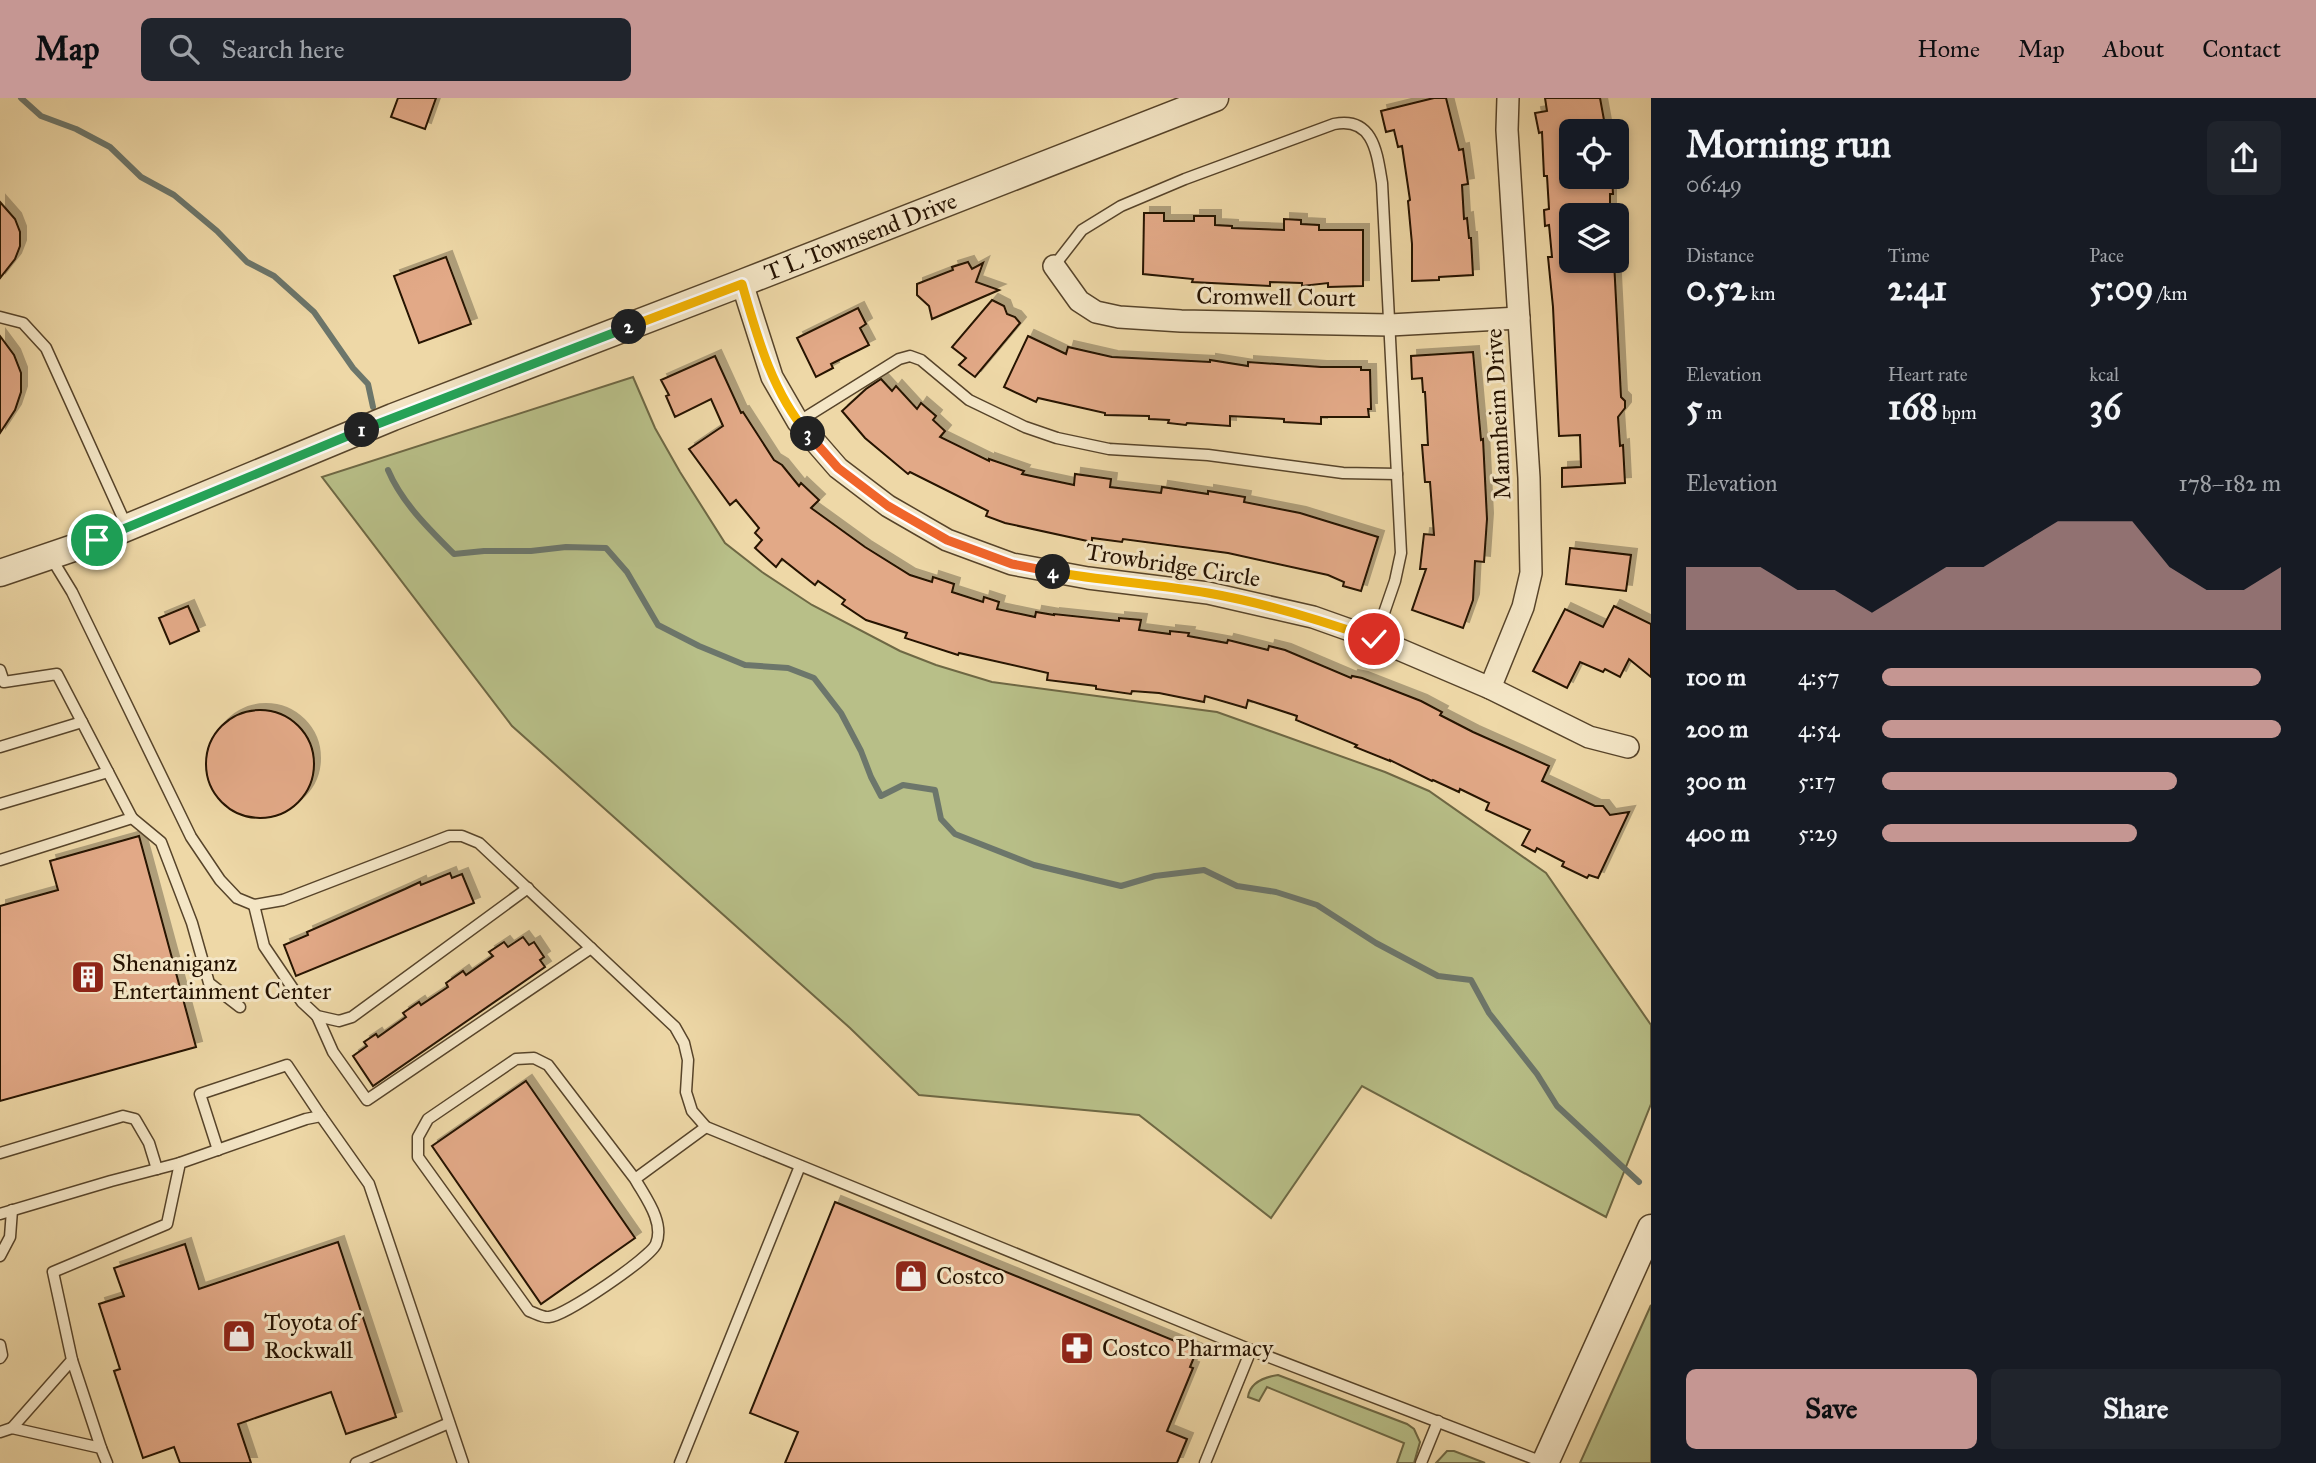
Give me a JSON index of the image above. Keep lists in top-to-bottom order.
{
  "streets": {
    "street": [
      "T L Townsend Drive",
      "Cromwell Court",
      "Mannheim Drive",
      "Trowbridge Circle"
    ]
  },
  "crossings": [
    ["T L Townsend Drive", "Trowbridge Circle"],
    ["Cromwell Court", "Mannheim Drive"],
    ["Mannheim Drive", "Trowbridge Circle"]
  ],
  "places": {
    "building": ["Shenaniganz Entertainment Center"],
    "shop": ["Costco", "Toyota of Rockwall"],
    "pharmacy": ["Costco Pharmacy"]
  },
  "page": {
    "header": "Map",
    "search": "Search here",
    "nav": [
      "Home",
      "Map",
      "About",
      "Contact"
    ],
    "heading": ["Morning run", "06:49"],
    "stats": [
      ["Distance", "0.52 km"],
      ["Time", "2:41"],
      ["Pace", "5:09 /km"],
      ["Elevation", "5 m"],
      ["Heart rate", "168 bpm"],
      ["kcal", "36"]
    ],
    "pins": [
      "2",
      "1",
      "3",
      "4"
    ],
    "chart": ["Elevation", "178–182 m"],
    "list": [
      {
        "name": "100 m",
        "note": "4:57"
      },
      {
        "name": "200 m",
        "note": "4:54"
      },
      {
        "name": "300 m",
        "note": "5:17"
      },
      {
        "name": "400 m",
        "note": "5:29"
      }
    ],
    "buttons": ["Save", "Share"]
  }
}
